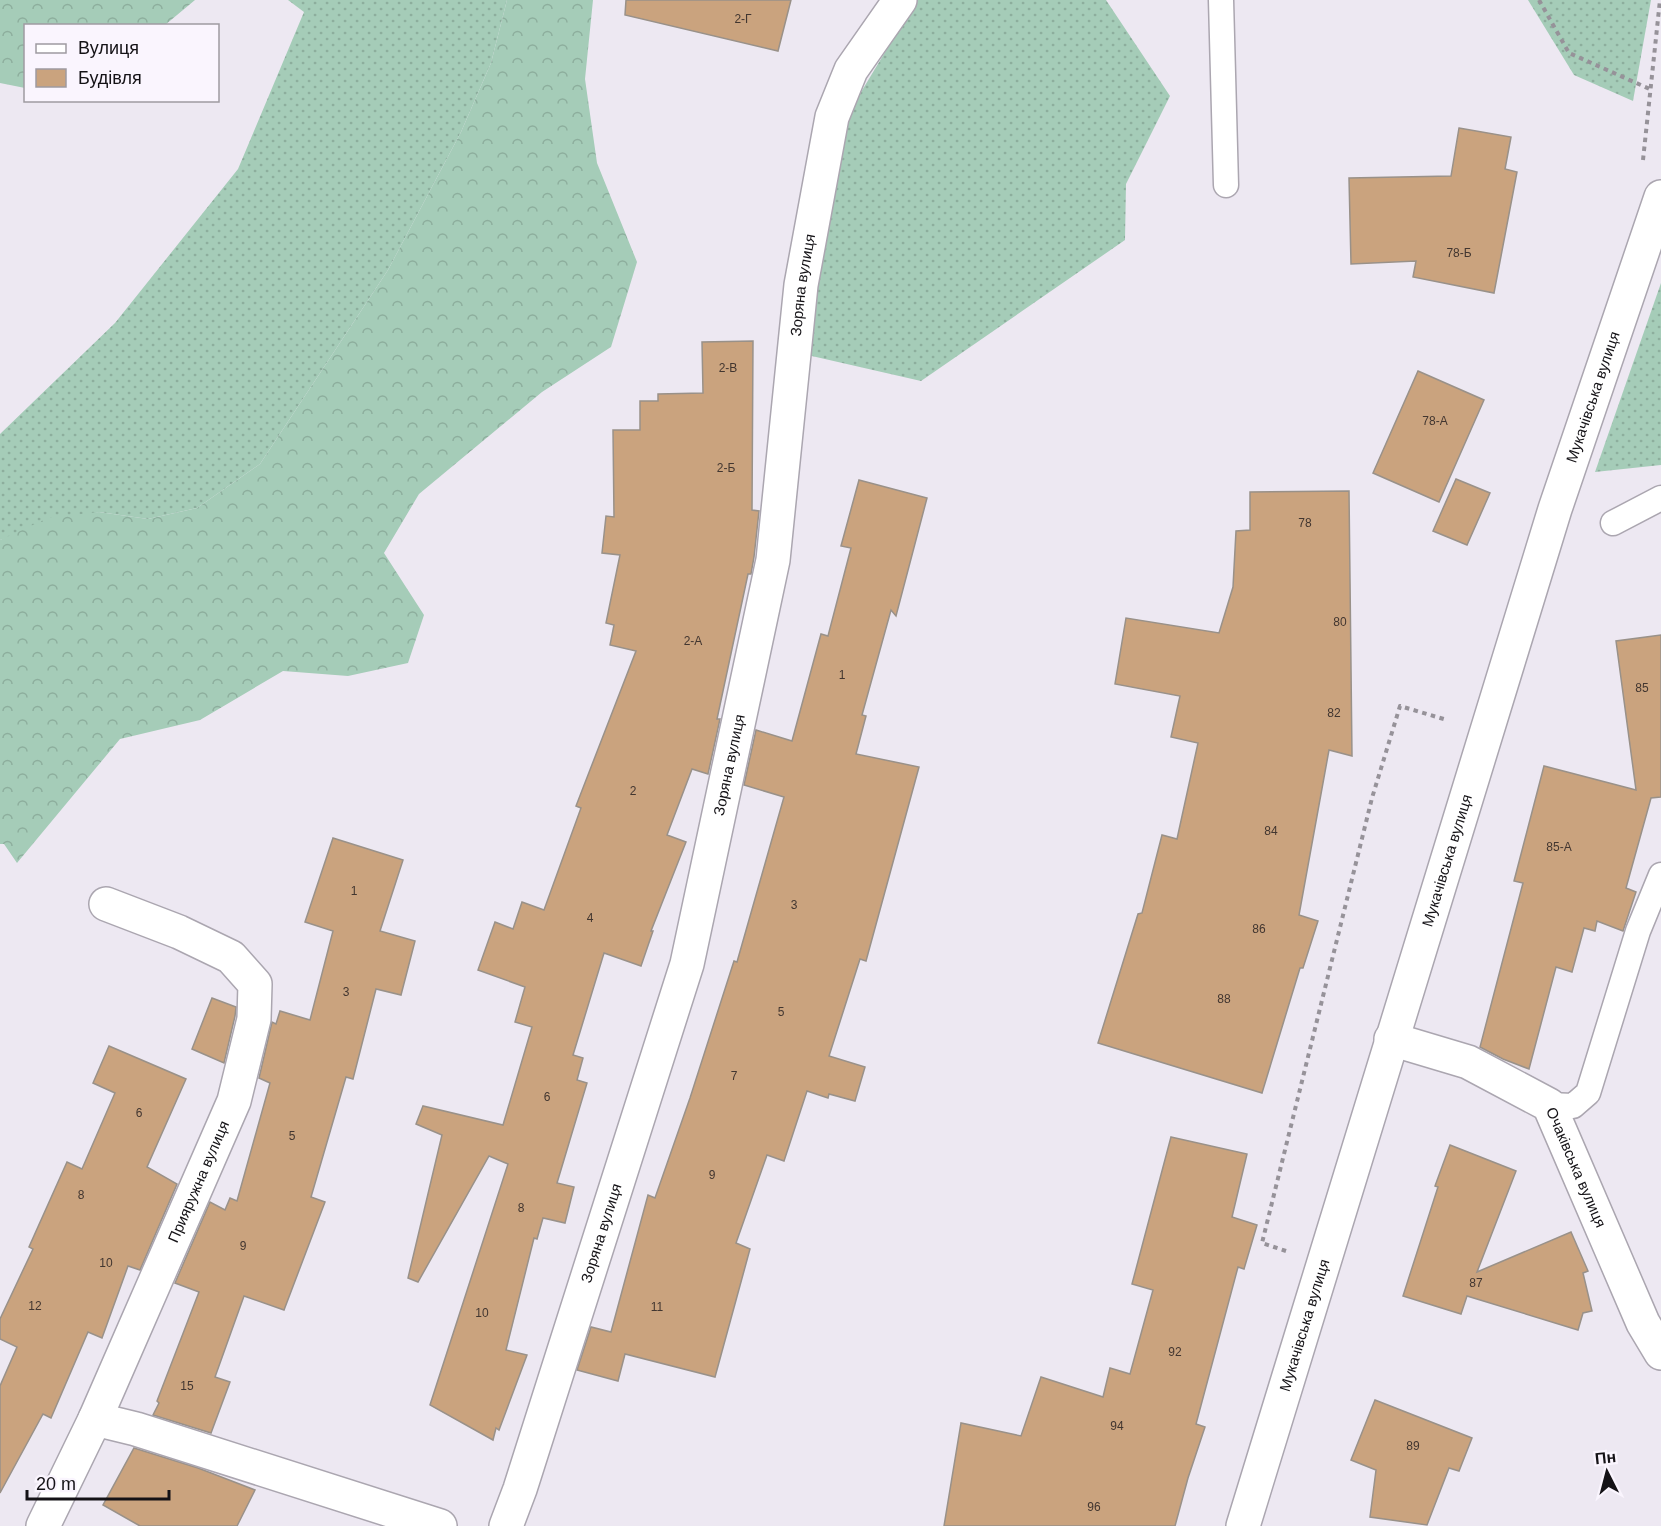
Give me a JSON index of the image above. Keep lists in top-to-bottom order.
{
  "streets": {
    "street": [
      "Зоряна вулиця",
      "Мукачівська вулиця",
      "Очаківська вулиця",
      "Прияружна вулиця"
    ]
  },
  "crossings": [
    ["Мукачівська вулиця", "Очаківська вулиця"]
  ],
  "house_numbers": [
    "2-Г",
    "78-Б",
    "2-В",
    "78-А",
    "2-Б",
    "78",
    "80",
    "2-А",
    "1",
    "85",
    "82",
    "2",
    "84",
    "85-А",
    "1",
    "3",
    "4",
    "86",
    "3",
    "88",
    "5",
    "7",
    "6",
    "6",
    "5",
    "9",
    "8",
    "8",
    "9",
    "10",
    "87",
    "12",
    "11",
    "10",
    "92",
    "15",
    "94",
    "89",
    "96"
  ],
  "legend": ["Вулиця", "Будівля"],
  "scale_bar": "20 m",
  "north": "top"
}
